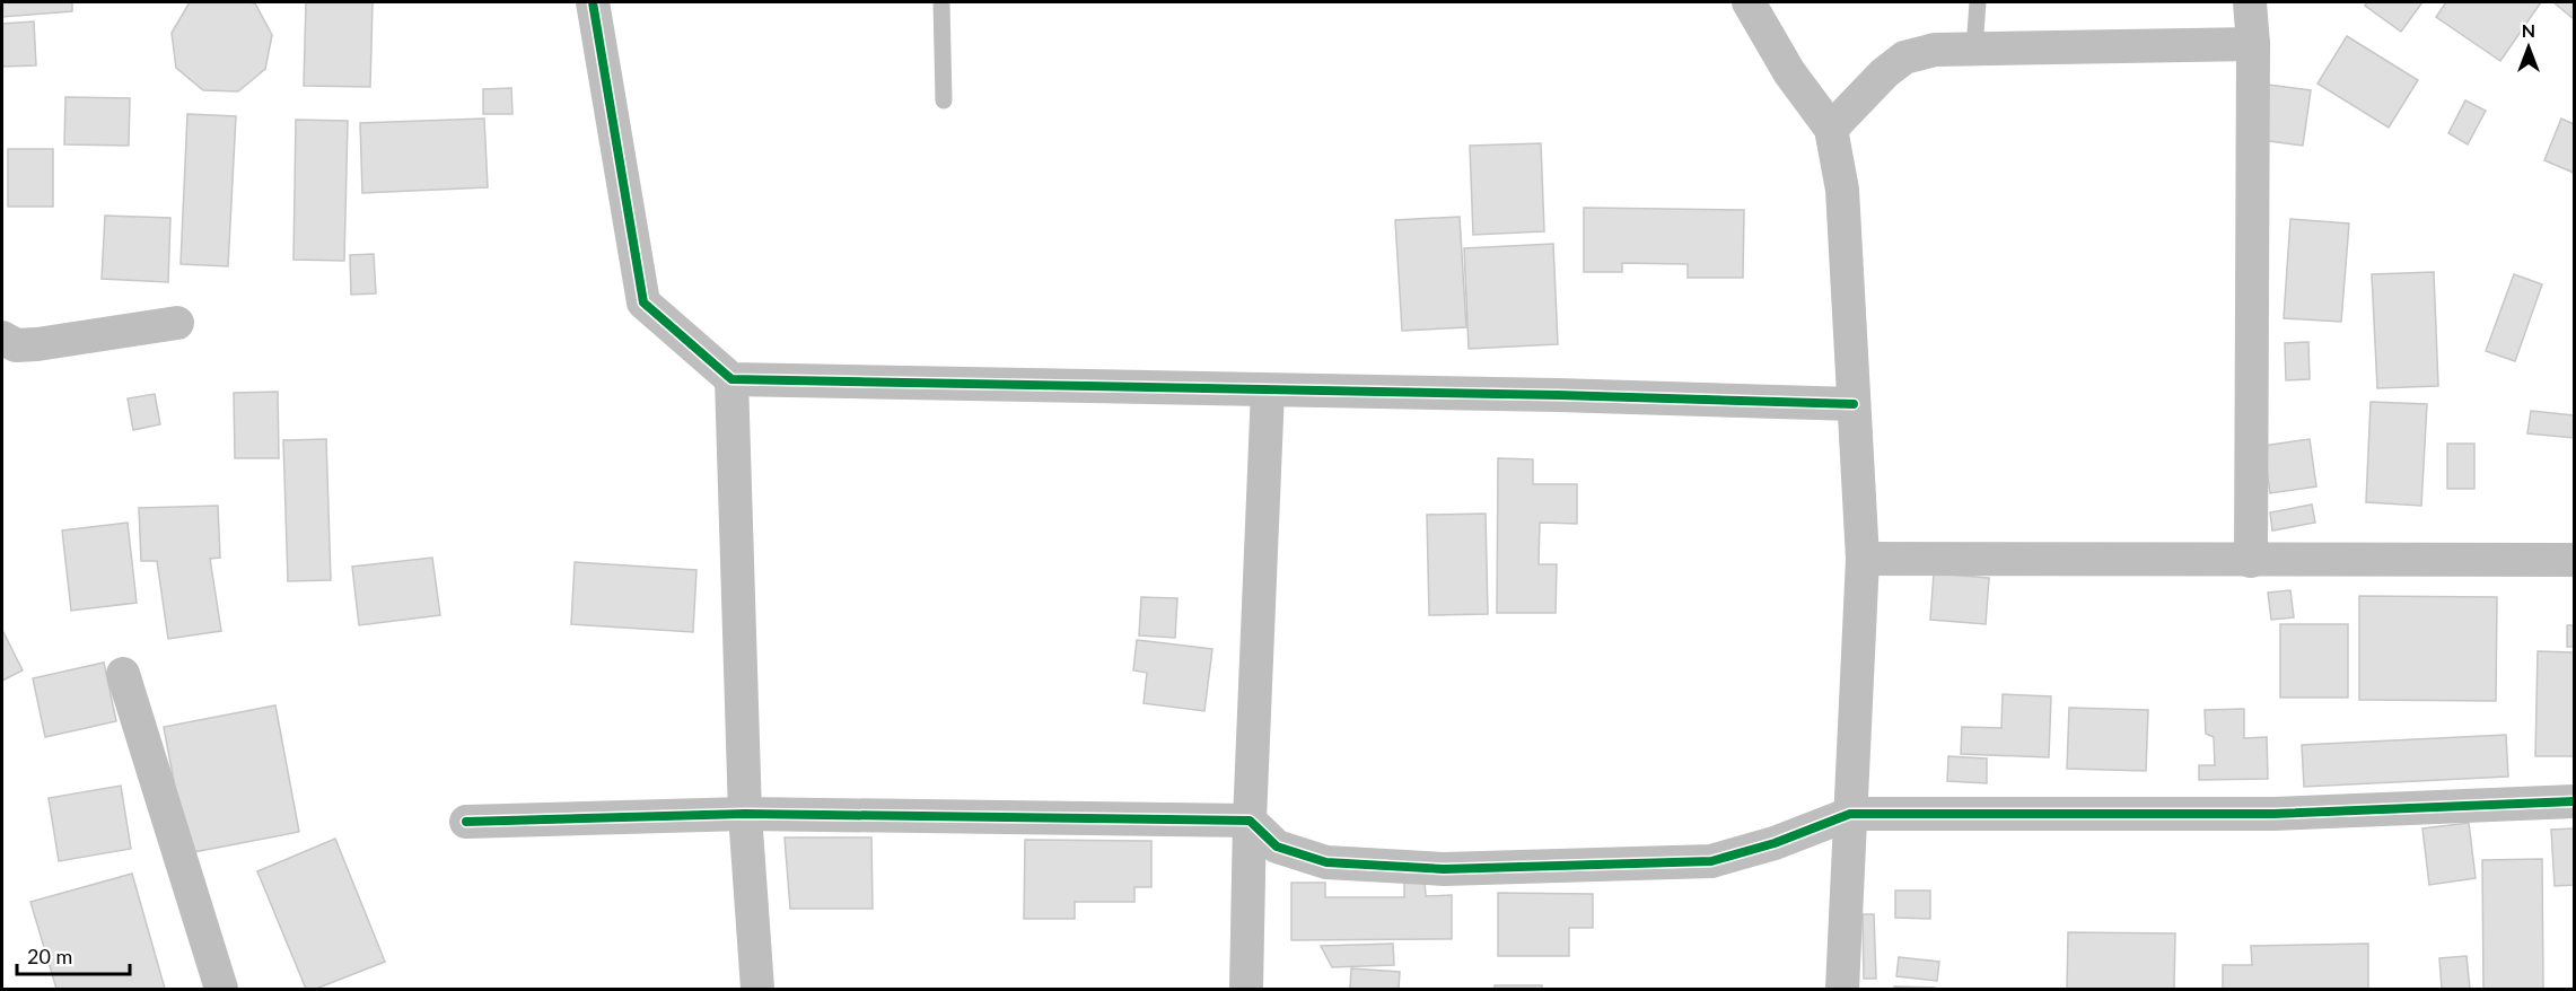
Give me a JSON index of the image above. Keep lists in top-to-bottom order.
{
  "scale_bar": "20 m",
  "north": "top"
}
